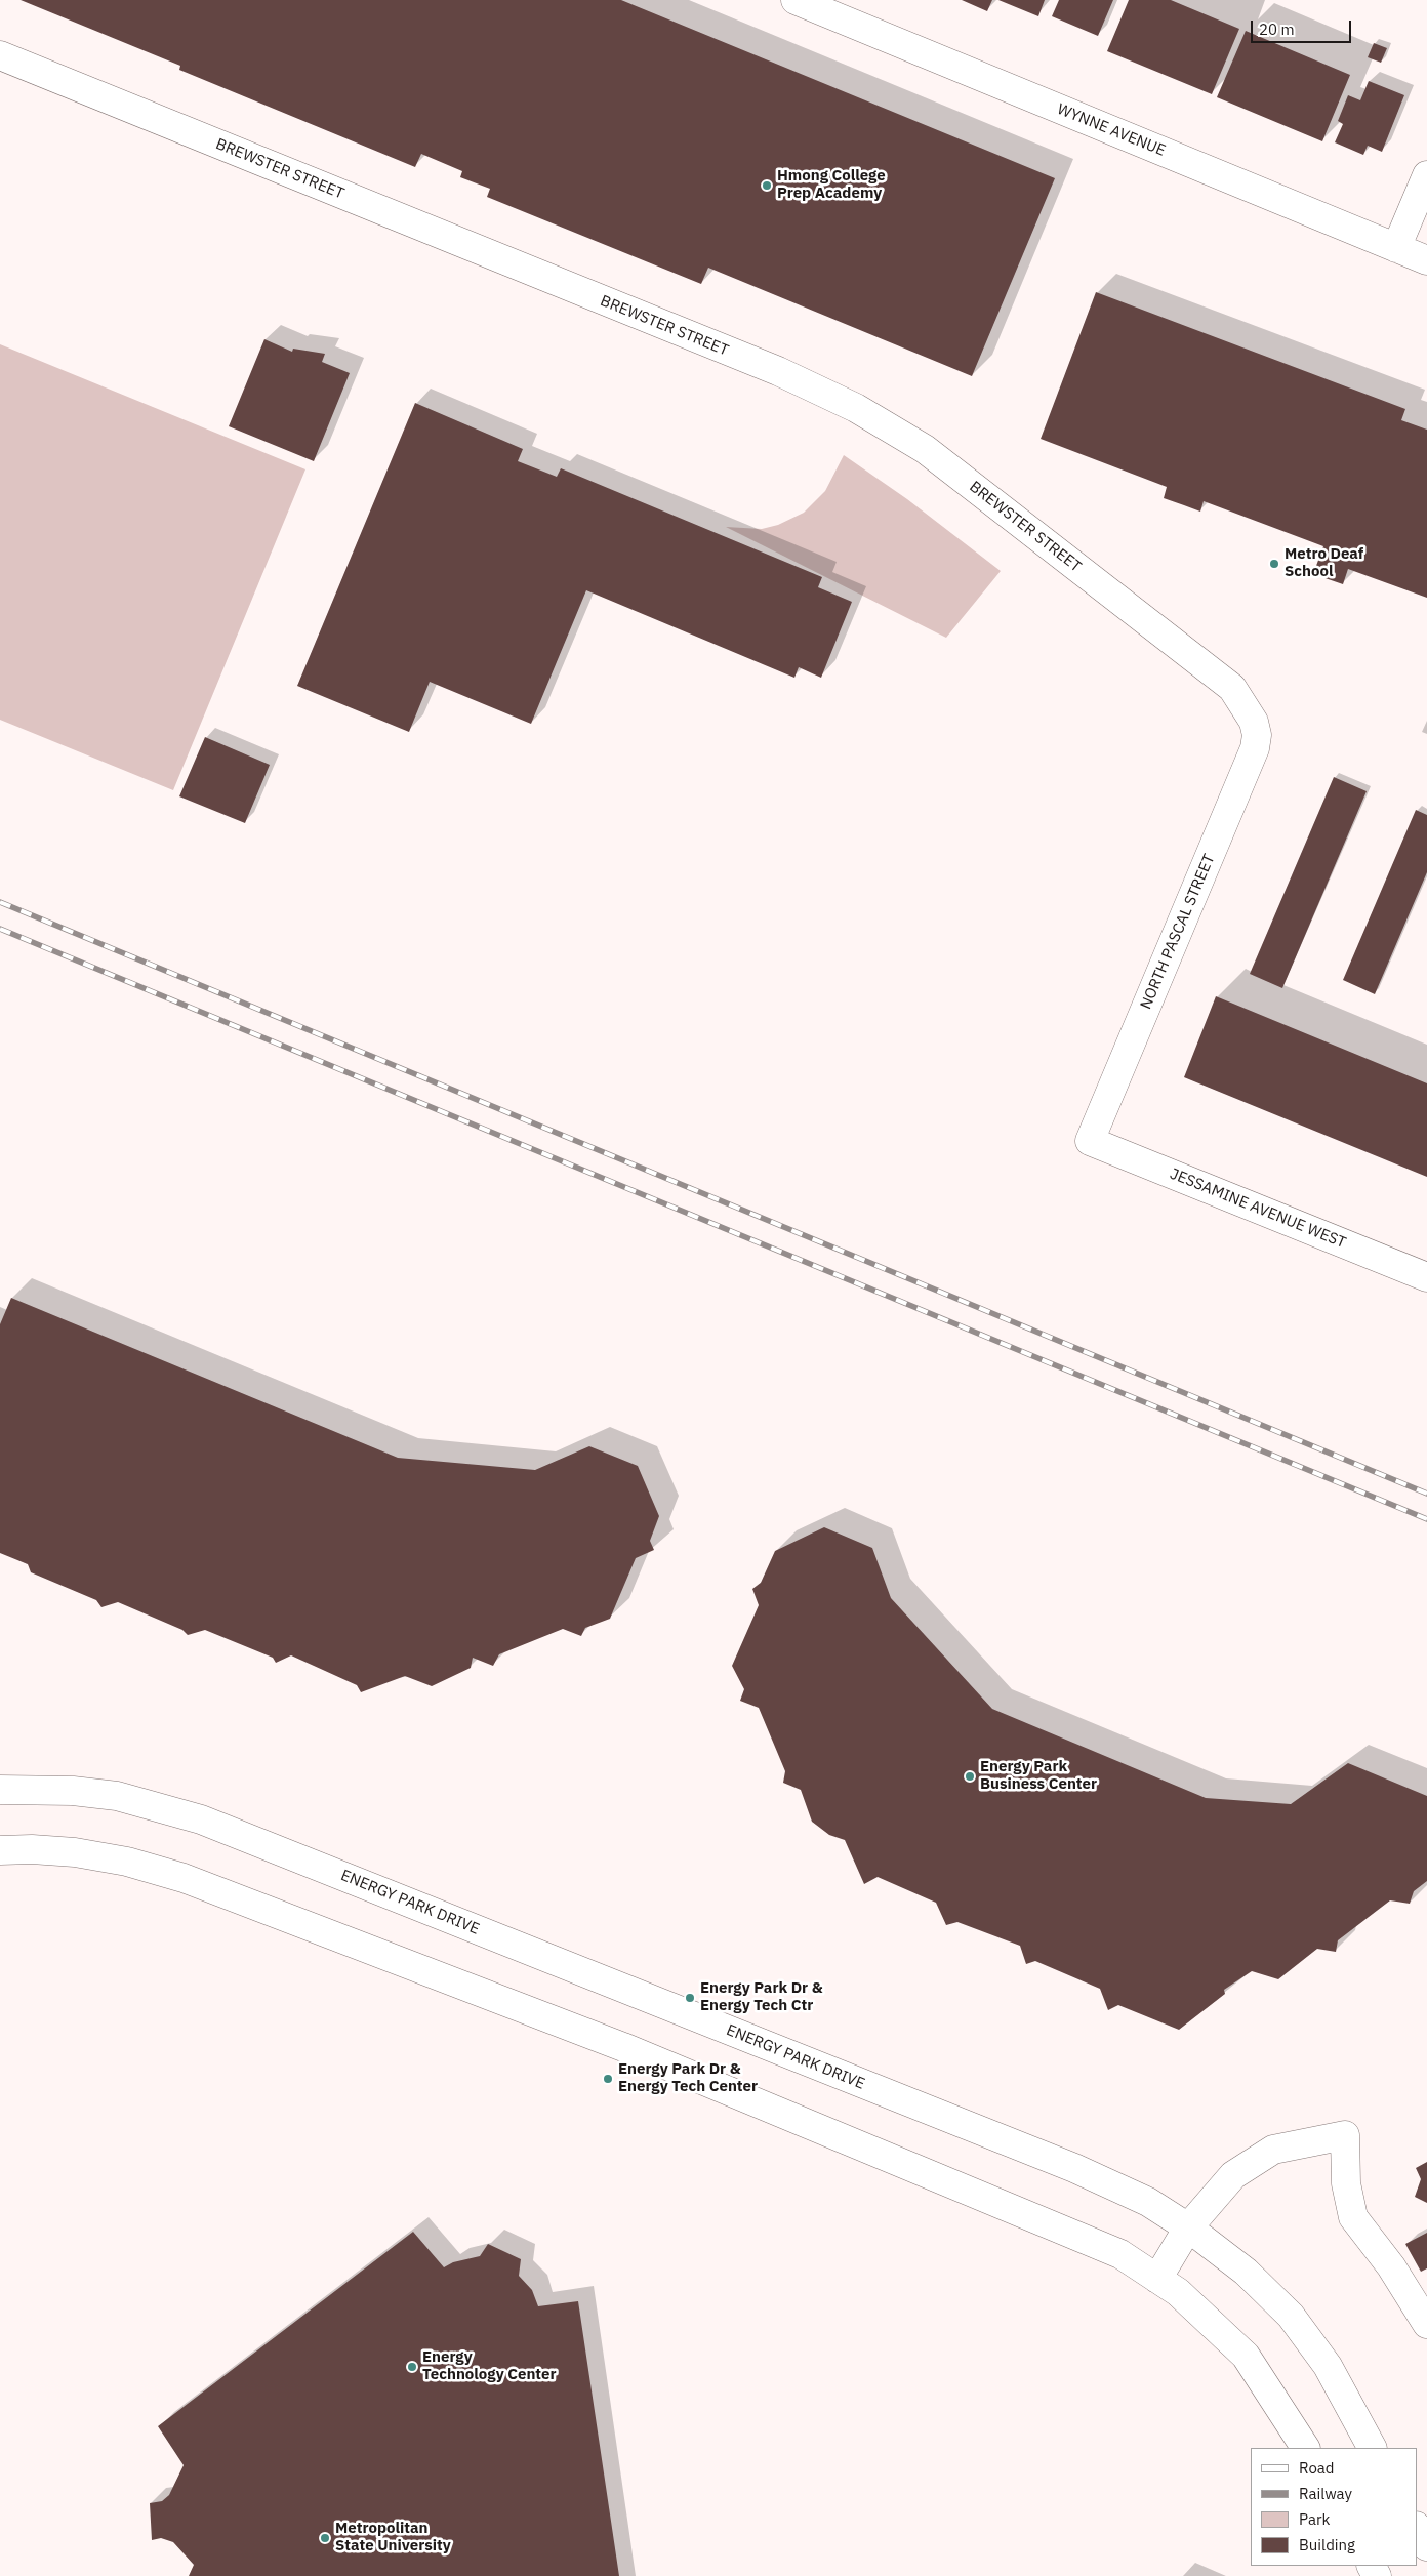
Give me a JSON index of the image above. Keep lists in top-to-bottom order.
{
  "streets": {
    "street": [
      "WYNNE AVENUE",
      "BREWSTER STREET",
      "NORTH PASCAL STREET",
      "JESSAMINE AVENUE WEST",
      "ENERGY PARK DRIVE"
    ]
  },
  "crossings": [
    ["BREWSTER STREET", "NORTH PASCAL STREET"],
    ["NORTH PASCAL STREET", "JESSAMINE AVENUE WEST"]
  ],
  "places": [
    "Hmong College Prep Academy",
    "Metro Deaf School",
    "Energy Park Business Center",
    "Energy Park Dr & Energy Tech Ctr",
    "Energy Park Dr & Energy Tech Center",
    "Energy Technology Center",
    "Metropolitan State University"
  ],
  "legend": [
    "Road",
    "Railway",
    "Park",
    "Building"
  ],
  "scale_bar": "20 m"
}
